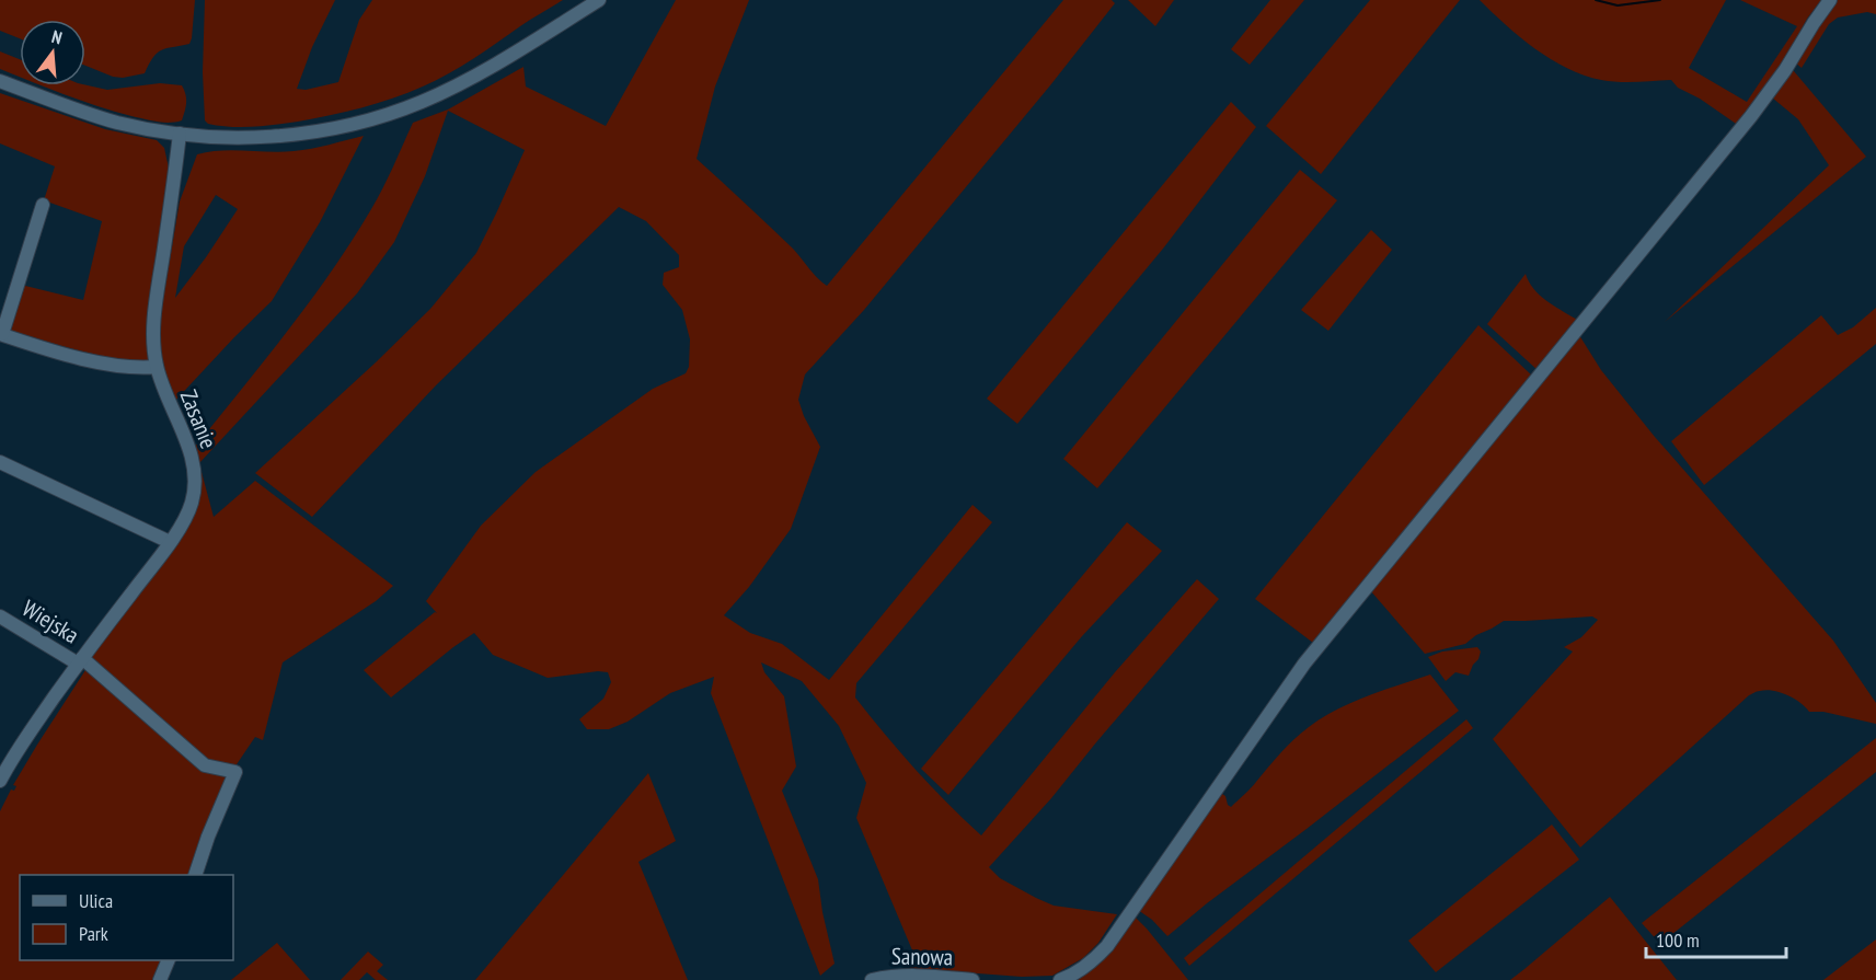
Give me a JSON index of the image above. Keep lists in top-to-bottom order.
{
  "streets": {
    "street": ["Zasanie", "Wiejska", "Sanowa"]
  },
  "crossings": [
    ["Zasanie", "Wiejska"]
  ],
  "legend": ["Ulica", "Park"],
  "scale_bar": "100 m",
  "north": "top"
}
